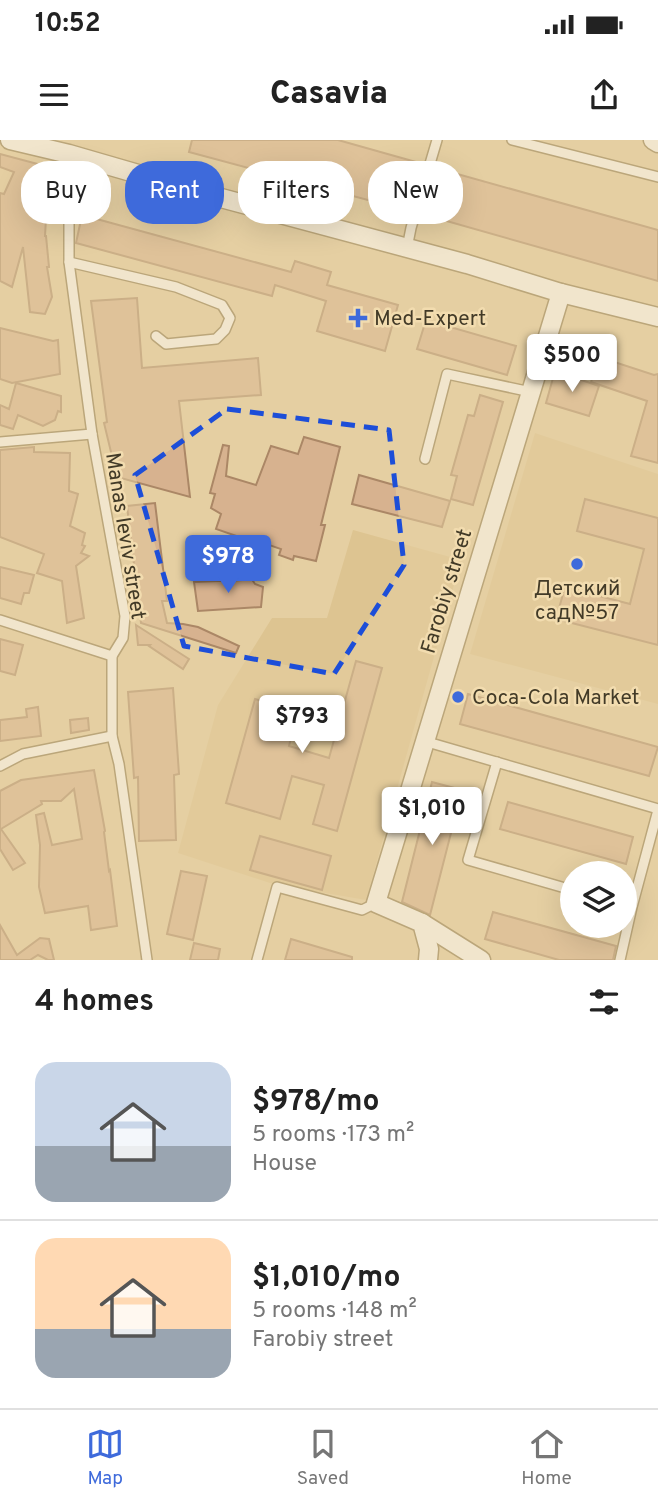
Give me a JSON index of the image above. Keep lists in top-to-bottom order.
{
  "streets": {
    "street": ["Farobiy street"],
    "lane": ["Manas leviv street"]
  },
  "places": {
    "health": ["Med-Expert"],
    "other": ["Детский сад№57", "Coca-Cola Market"]
  },
  "page": {
    "status": "10:52",
    "header": "Casavia",
    "chip": [
      "Buy",
      "Rent",
      "Filters",
      "New"
    ],
    "price": [
      "$500",
      "$978",
      "$793",
      "$1,010"
    ],
    "heading": "4 homes",
    "list": [
      {
        "name": "$978/mo",
        "note": "5 rooms · 173 m² · House"
      },
      {
        "name": "$1,010/mo",
        "note": "5 rooms · 148 m² · Farobiy street"
      }
    ],
    "tabs": ["Map", "Saved", "Home"]
  }
}
